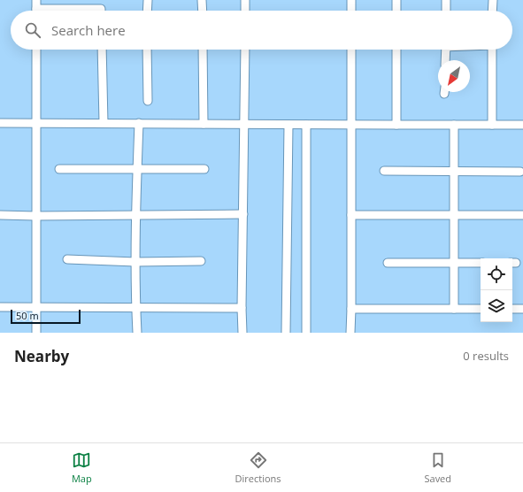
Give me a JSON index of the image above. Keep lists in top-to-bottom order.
{
  "scale_bar": "50 m",
  "north": "bottom left",
  "page": {
    "search": "Search here",
    "scale": "50 m",
    "heading": ["Nearby", "0 results"],
    "nav": ["Map", "Directions", "Saved"]
  }
}
